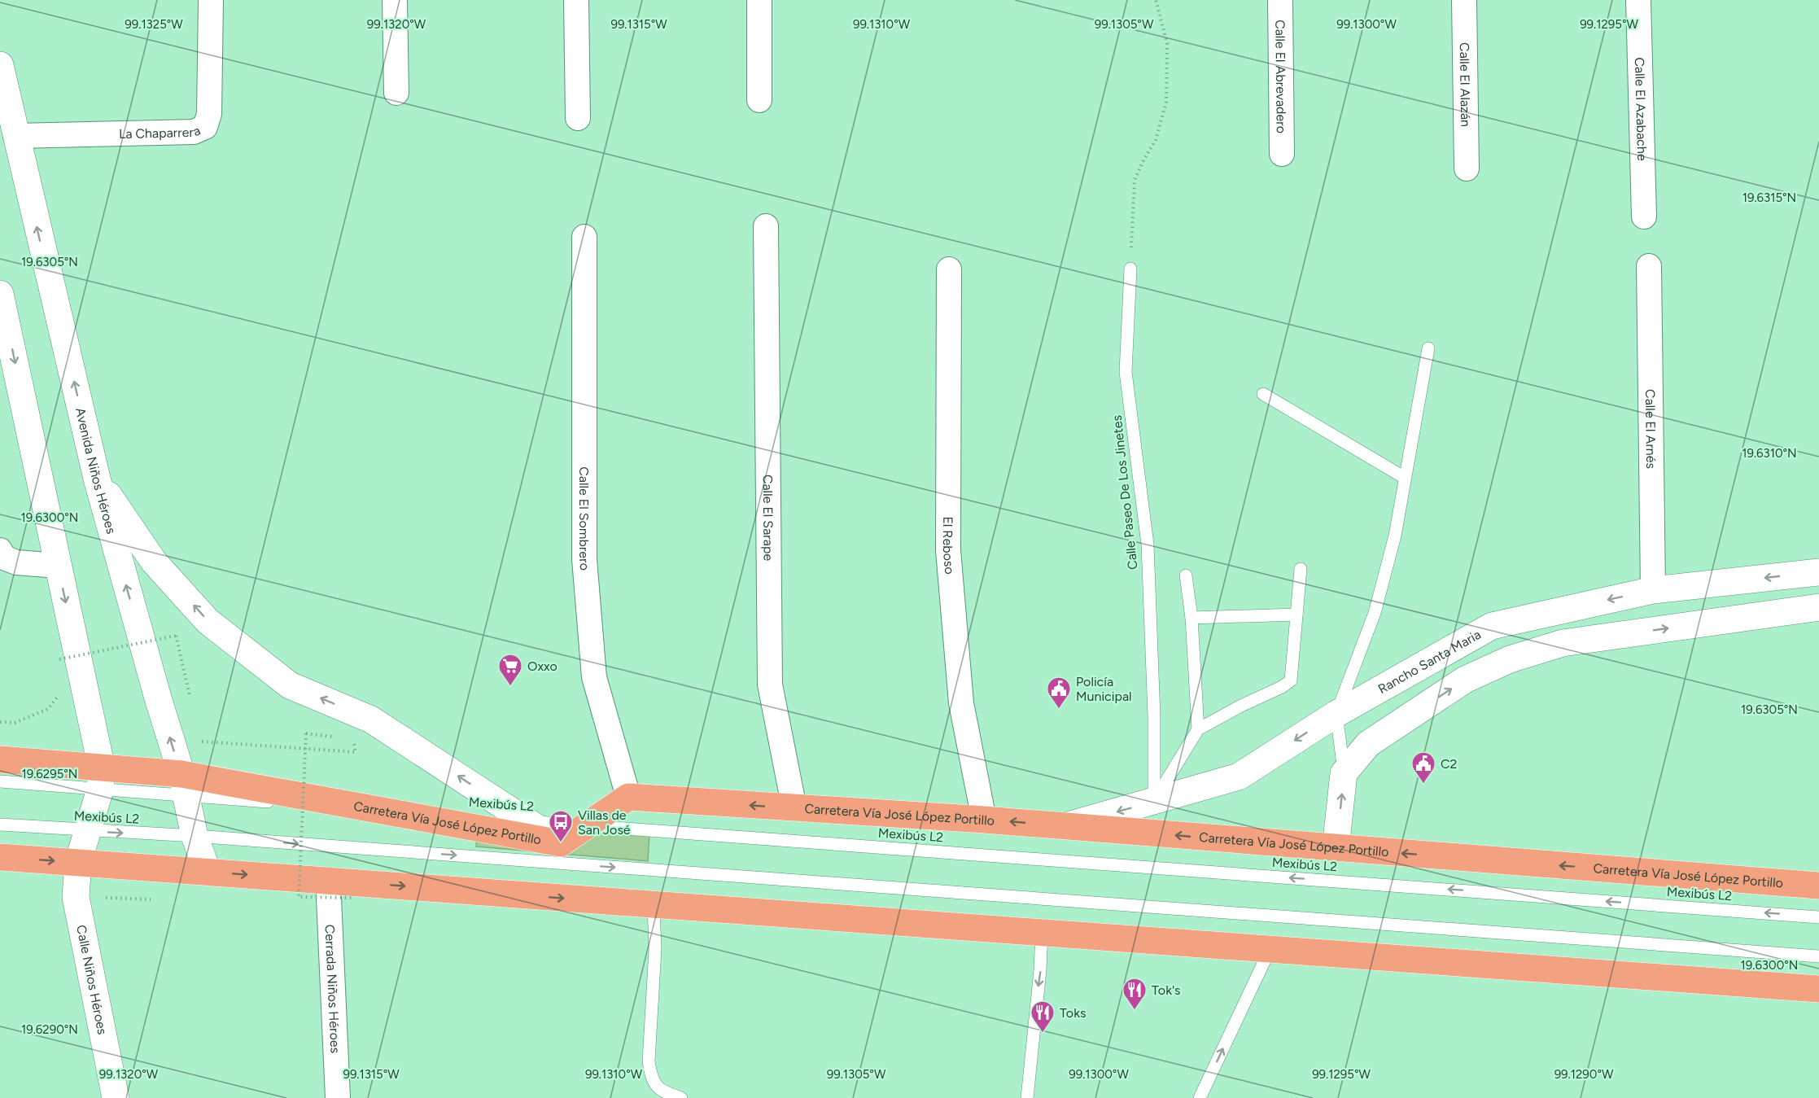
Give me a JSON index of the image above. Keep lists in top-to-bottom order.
{
  "streets": {
    "main road": [
      "Avenida Niños Héroes",
      "Rancho Santa Maria",
      "Carretera Vía José López Portillo",
      "Calle Niños Héroes"
    ],
    "street": [
      "Calle El Abrevadero",
      "Calle El Alazán",
      "Calle El Azabache",
      "La Chaparrera",
      "Calle El Arnés",
      "Calle El Sarape",
      "Calle El Sombrero",
      "El Reboso",
      "Cerrada Niños Héroes"
    ],
    "lane": ["Calle Paseo De Los Jinetes", "Mexibús L2"]
  },
  "crossings": [
    ["La Chaparrera", "Avenida Niños Héroes"],
    ["Calle El Arnés", "Rancho Santa Maria"],
    ["Avenida Niños Héroes", "Mexibús L2"],
    ["Avenida Niños Héroes", "Carretera Vía José López Portillo"],
    ["Calle Paseo De Los Jinetes", "Rancho Santa Maria"],
    ["Calle El Sarape", "Carretera Vía José López Portillo"],
    ["Calle El Sombrero", "Carretera Vía José López Portillo"],
    ["El Reboso", "Carretera Vía José López Portillo"],
    ["Rancho Santa Maria", "Carretera Vía José López Portillo"],
    ["Mexibús L2", "Carretera Vía José López Portillo"]
  ],
  "places": {
    "supermarket": ["Oxxo"],
    "public building": ["Policía Municipal", "C2"],
    "bus stop": ["Villas de San José"],
    "restaurant": ["Tok's", "Toks"]
  },
  "coordinates": [
    "99.1305°W",
    "99.1325°W",
    "99.1320°W",
    "99.1315°W",
    "99.1310°W",
    "99.1300°W",
    "99.1295°W",
    "19.6315°N",
    "19.6305°N",
    "19.6310°N",
    "19.6300°N",
    "19.6295°N",
    "19.6290°N",
    "99.1290°W"
  ]
}
